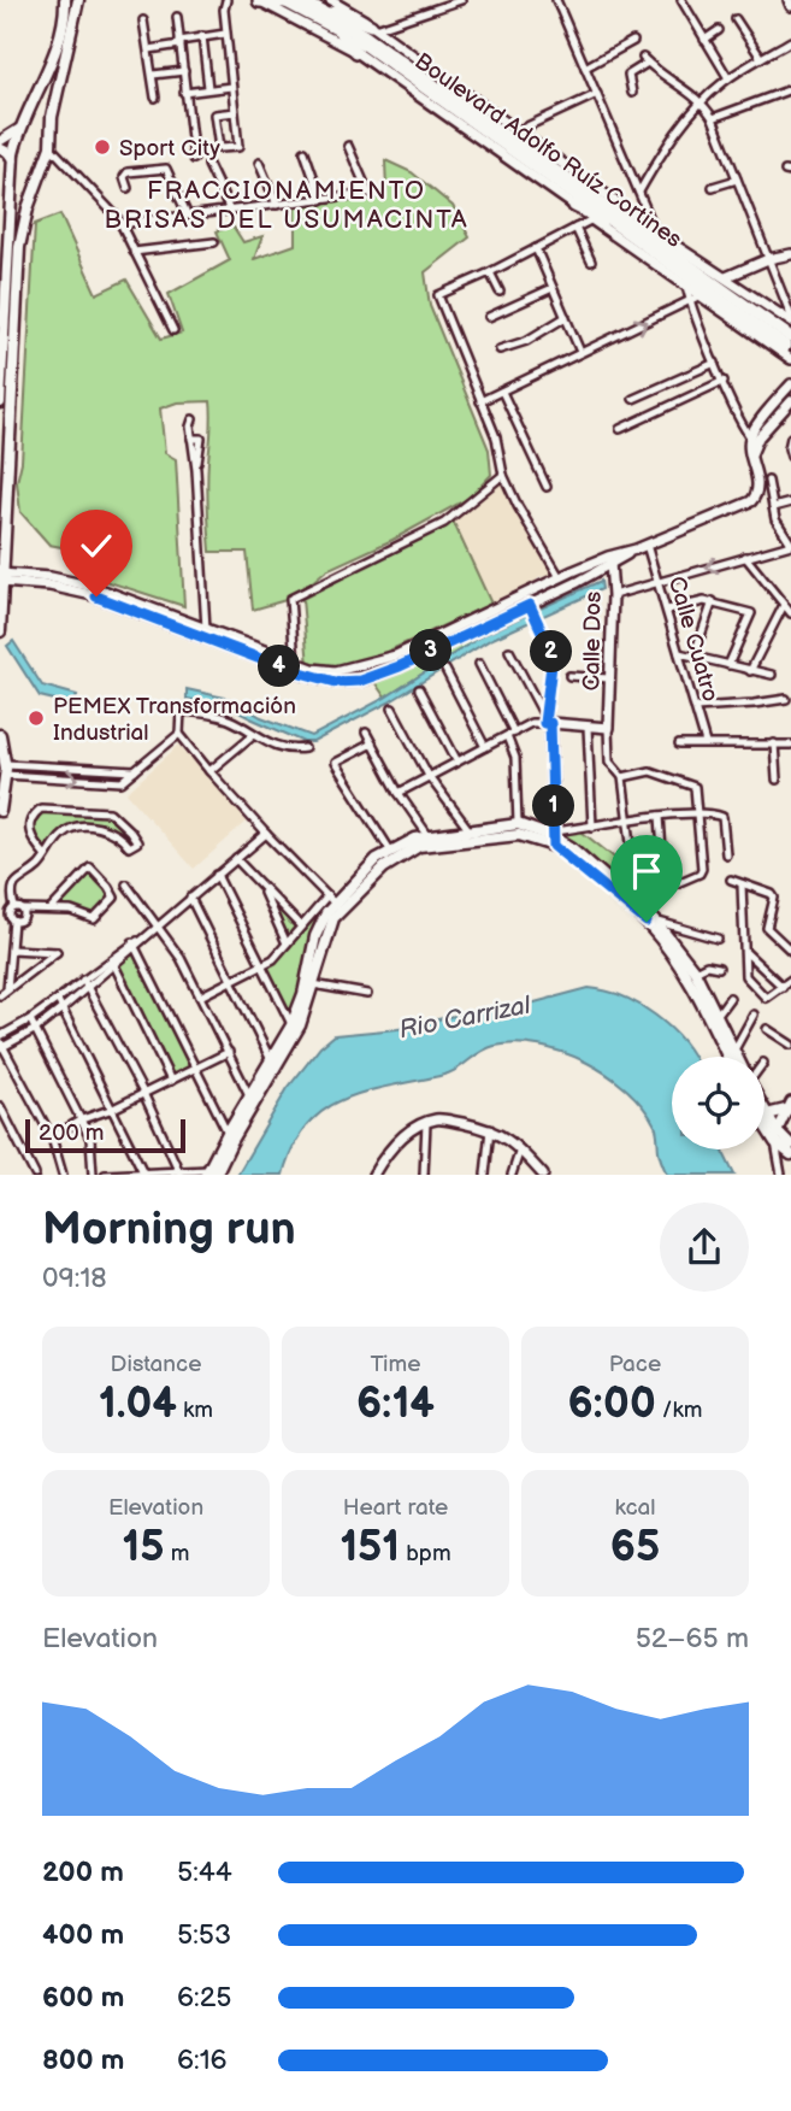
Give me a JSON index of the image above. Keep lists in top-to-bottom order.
{
  "streets": {
    "highway": ["Boulevard Adolfo Ruíz Cortines"],
    "main road": ["Calle Dos"],
    "street": ["Calle Cuatro"]
  },
  "districts": ["FRACCIONAMIENTO BRISAS DEL USUMACINTA"],
  "water": ["Rio Carrizal"],
  "places": ["Sport City", "PEMEX Transformación Industrial"],
  "scale_bar": "200 m",
  "page": {
    "pins": [
      "3",
      "2",
      "4",
      "1"
    ],
    "scale": "200 m",
    "heading": ["Morning run", "09:18"],
    "stats": [
      ["Distance", "1.04 km"],
      ["Time", "6:14"],
      ["Pace", "6:00 /km"],
      ["Elevation", "15 m"],
      ["Heart rate", "151 bpm"],
      ["kcal", "65"]
    ],
    "chart": ["Elevation", "52–65 m"],
    "list": [
      {
        "name": "200 m",
        "note": "5:44"
      },
      {
        "name": "400 m",
        "note": "5:53"
      },
      {
        "name": "600 m",
        "note": "6:25"
      },
      {
        "name": "800 m",
        "note": "6:16"
      }
    ]
  }
}
